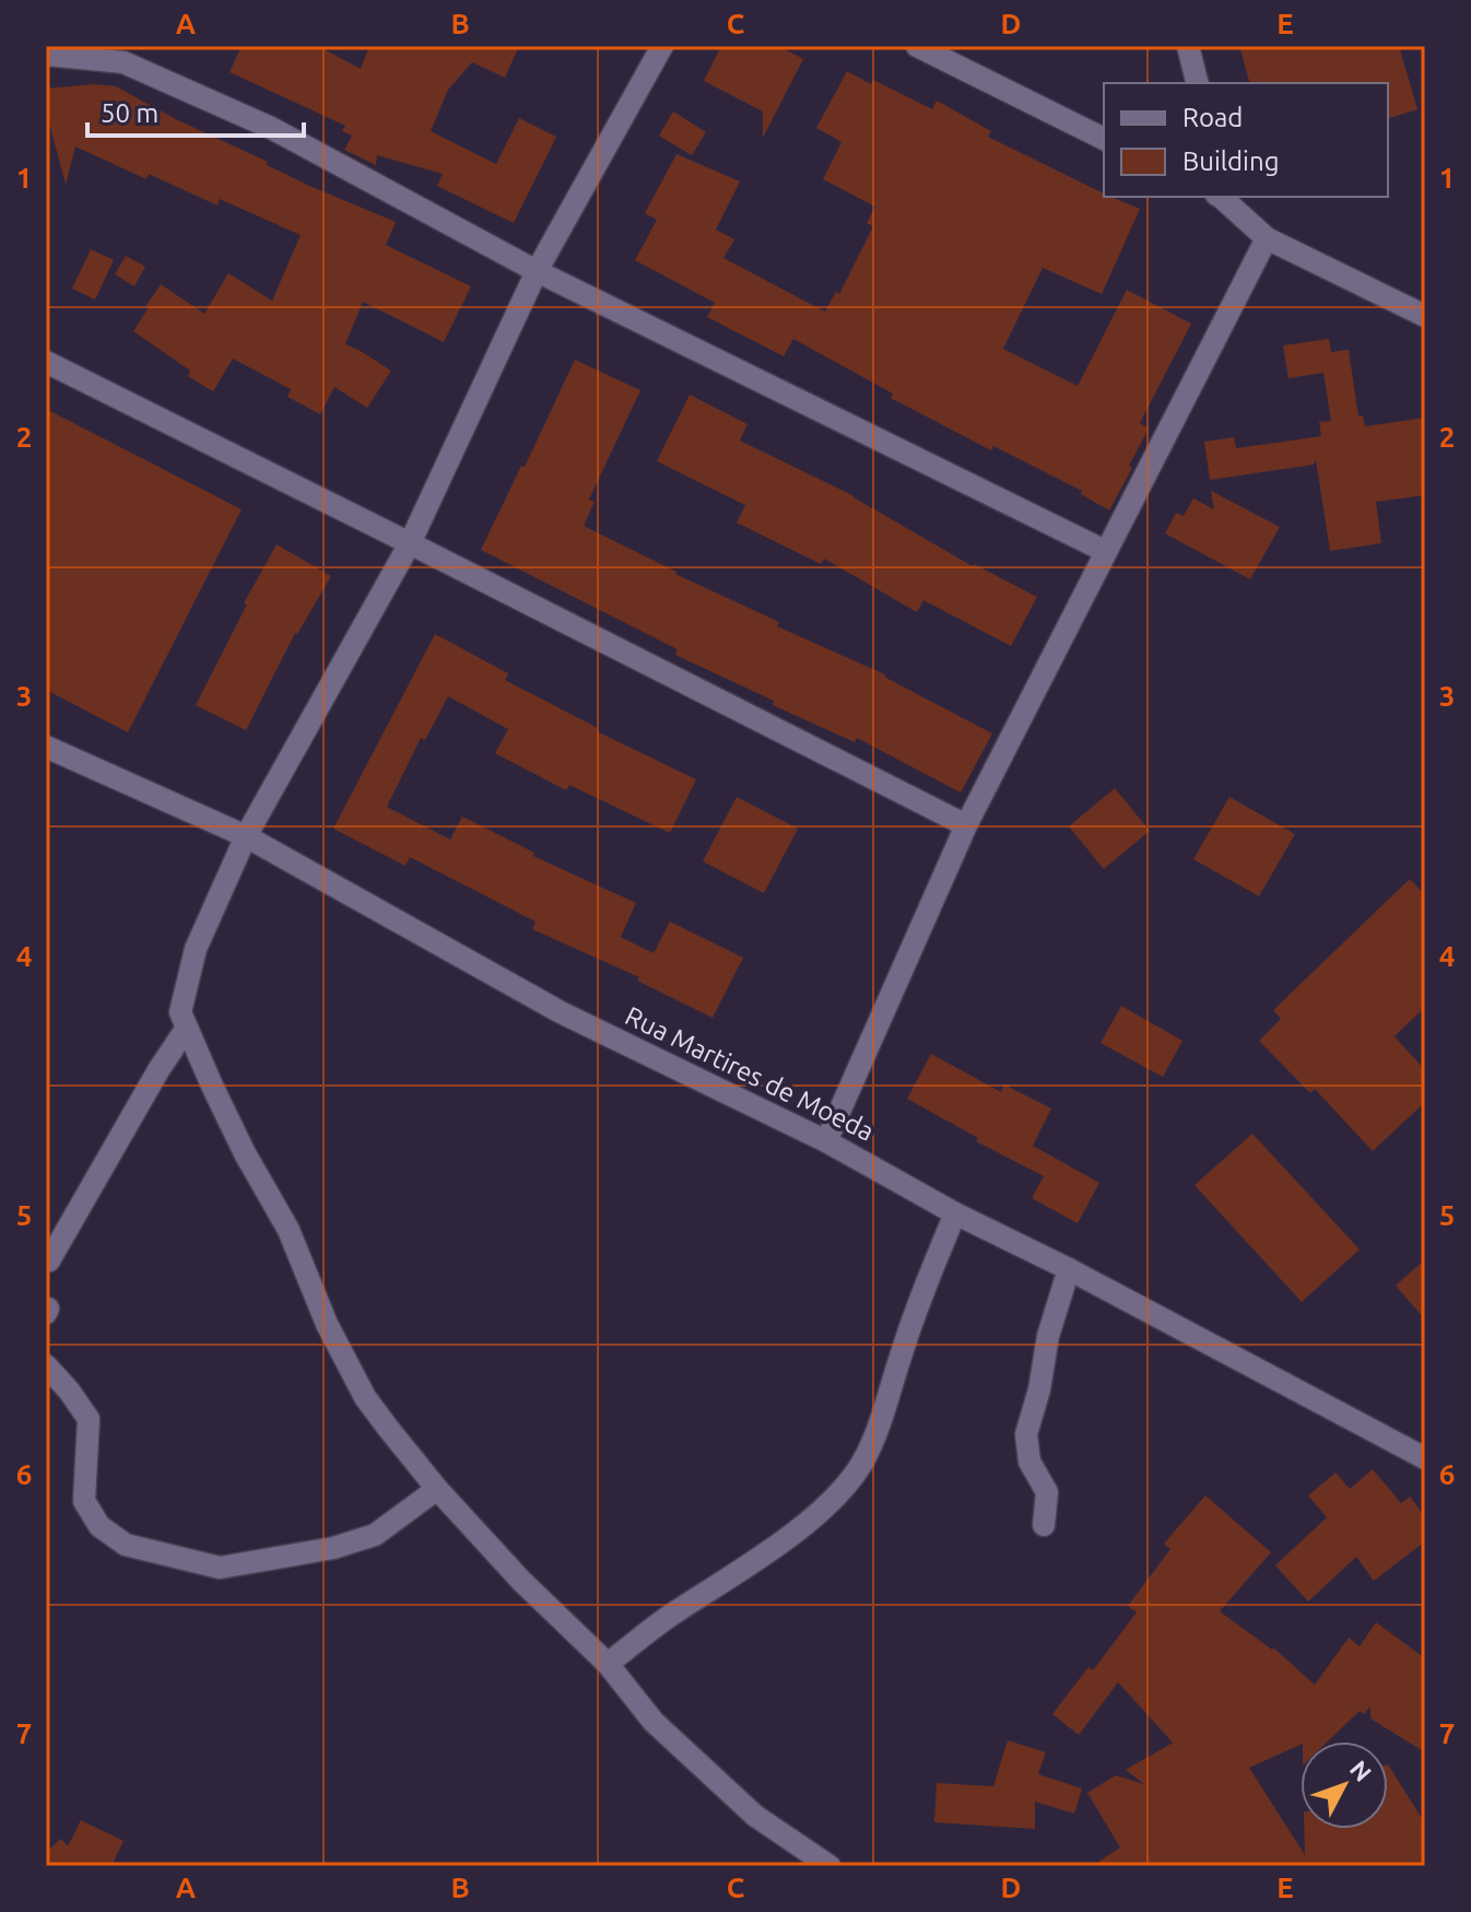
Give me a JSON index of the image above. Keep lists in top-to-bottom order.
{
  "streets": {
    "street": ["Rua Martires de Moeda"]
  },
  "legend": ["Road", "Building"],
  "scale_bar": "50 m",
  "north": "top right",
  "grid": {
    "columns": [
      "A",
      "B",
      "C",
      "D",
      "E"
    ],
    "rows": [
      "1",
      "2",
      "3",
      "4",
      "5",
      "6",
      "7"
    ]
  }
}
